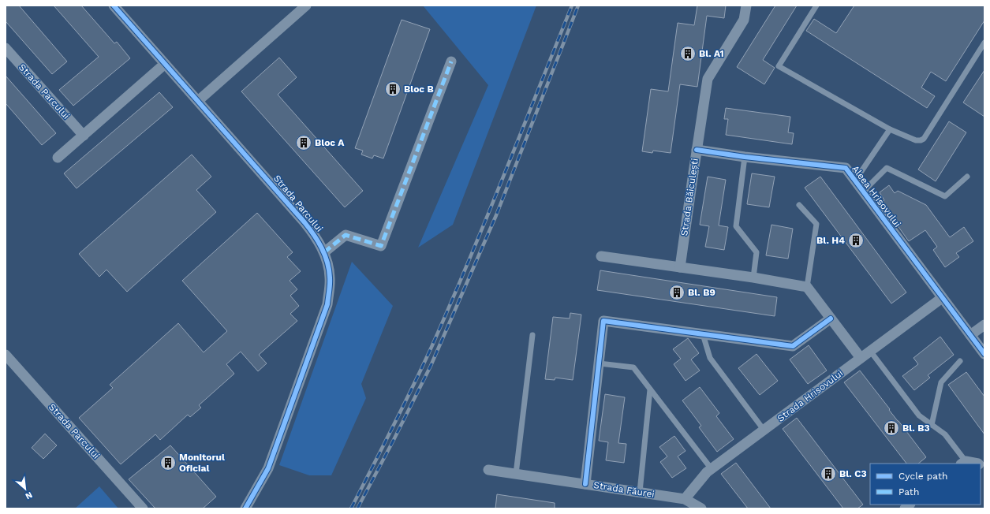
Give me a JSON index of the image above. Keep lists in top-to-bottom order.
{
  "streets": {
    "street": [
      "Strada Parcului",
      "Aleea Hrisovului",
      "Strada Băiculești",
      "Strada Hrisovului",
      "Strada Făurei"
    ]
  },
  "crossings": [
    ["Aleea Hrisovului", "Strada Băiculești"],
    ["Aleea Hrisovului", "Strada Hrisovului"],
    ["Strada Hrisovului", "Strada Făurei"]
  ],
  "places": {
    "building": [
      "Bl. A1",
      "Bloc B",
      "Bloc A",
      "Bl. H4",
      "Bl. B9",
      "Bl. B3",
      "Monitorul Oficial",
      "Bl. C3"
    ]
  },
  "legend": ["Cycle path", "Path"],
  "north": "bottom right"
}
